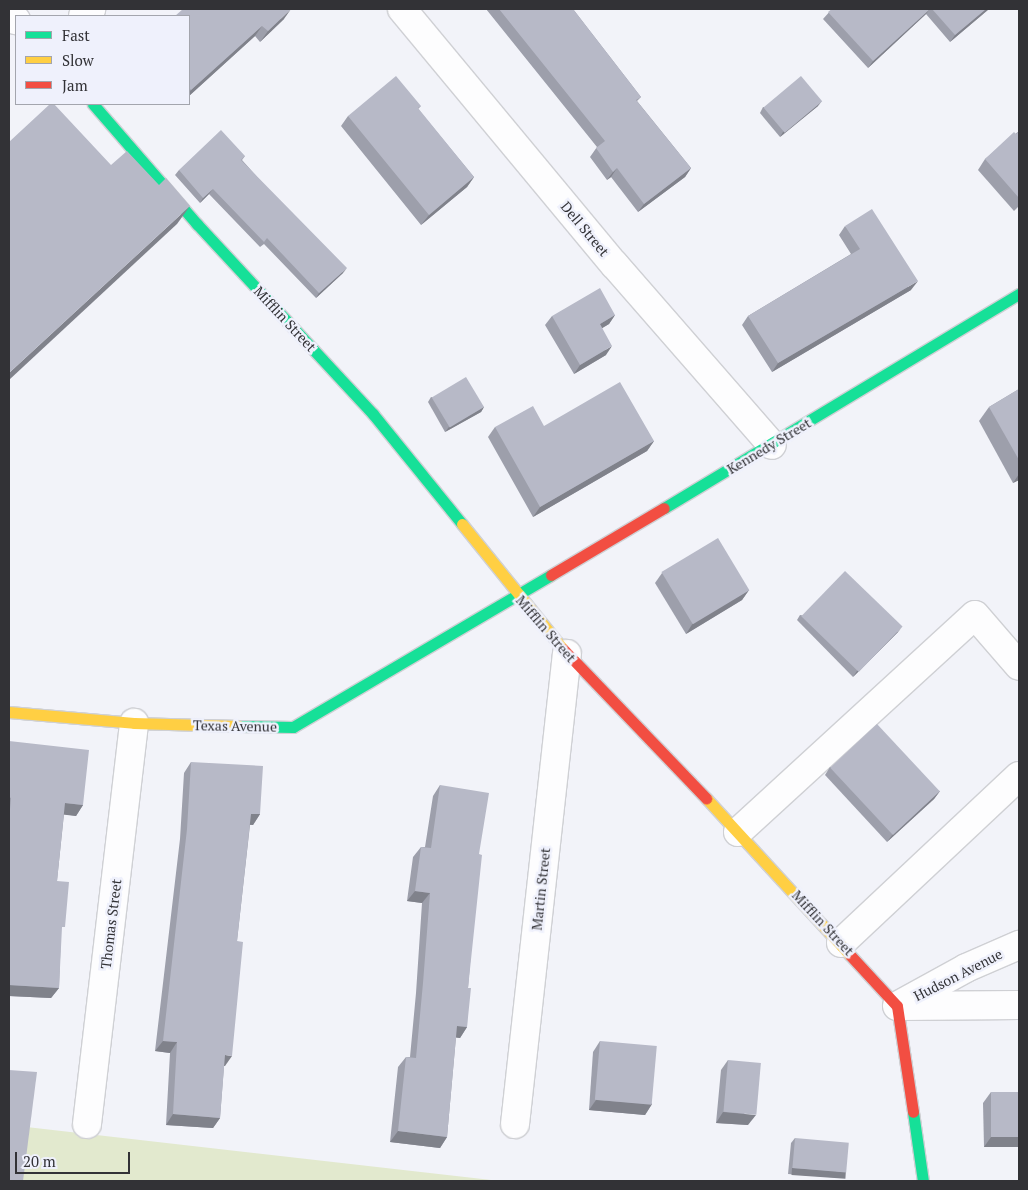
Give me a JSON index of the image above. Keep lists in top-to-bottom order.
{
  "streets": {
    "street": [
      "Dell Street",
      "Mifflin Street",
      "Kennedy Street",
      "Texas Avenue",
      "Martin Street",
      "Thomas Street",
      "Hudson Avenue"
    ]
  },
  "crossings": [
    ["Dell Street", "Kennedy Street"],
    ["Mifflin Street", "Kennedy Street"],
    ["Mifflin Street", "Texas Avenue"],
    ["Mifflin Street", "Martin Street"],
    ["Mifflin Street", "Hudson Avenue"],
    ["Kennedy Street", "Texas Avenue"],
    ["Texas Avenue", "Thomas Street"]
  ],
  "legend": ["Fast", "Slow", "Jam"],
  "scale_bar": "20 m"
}
